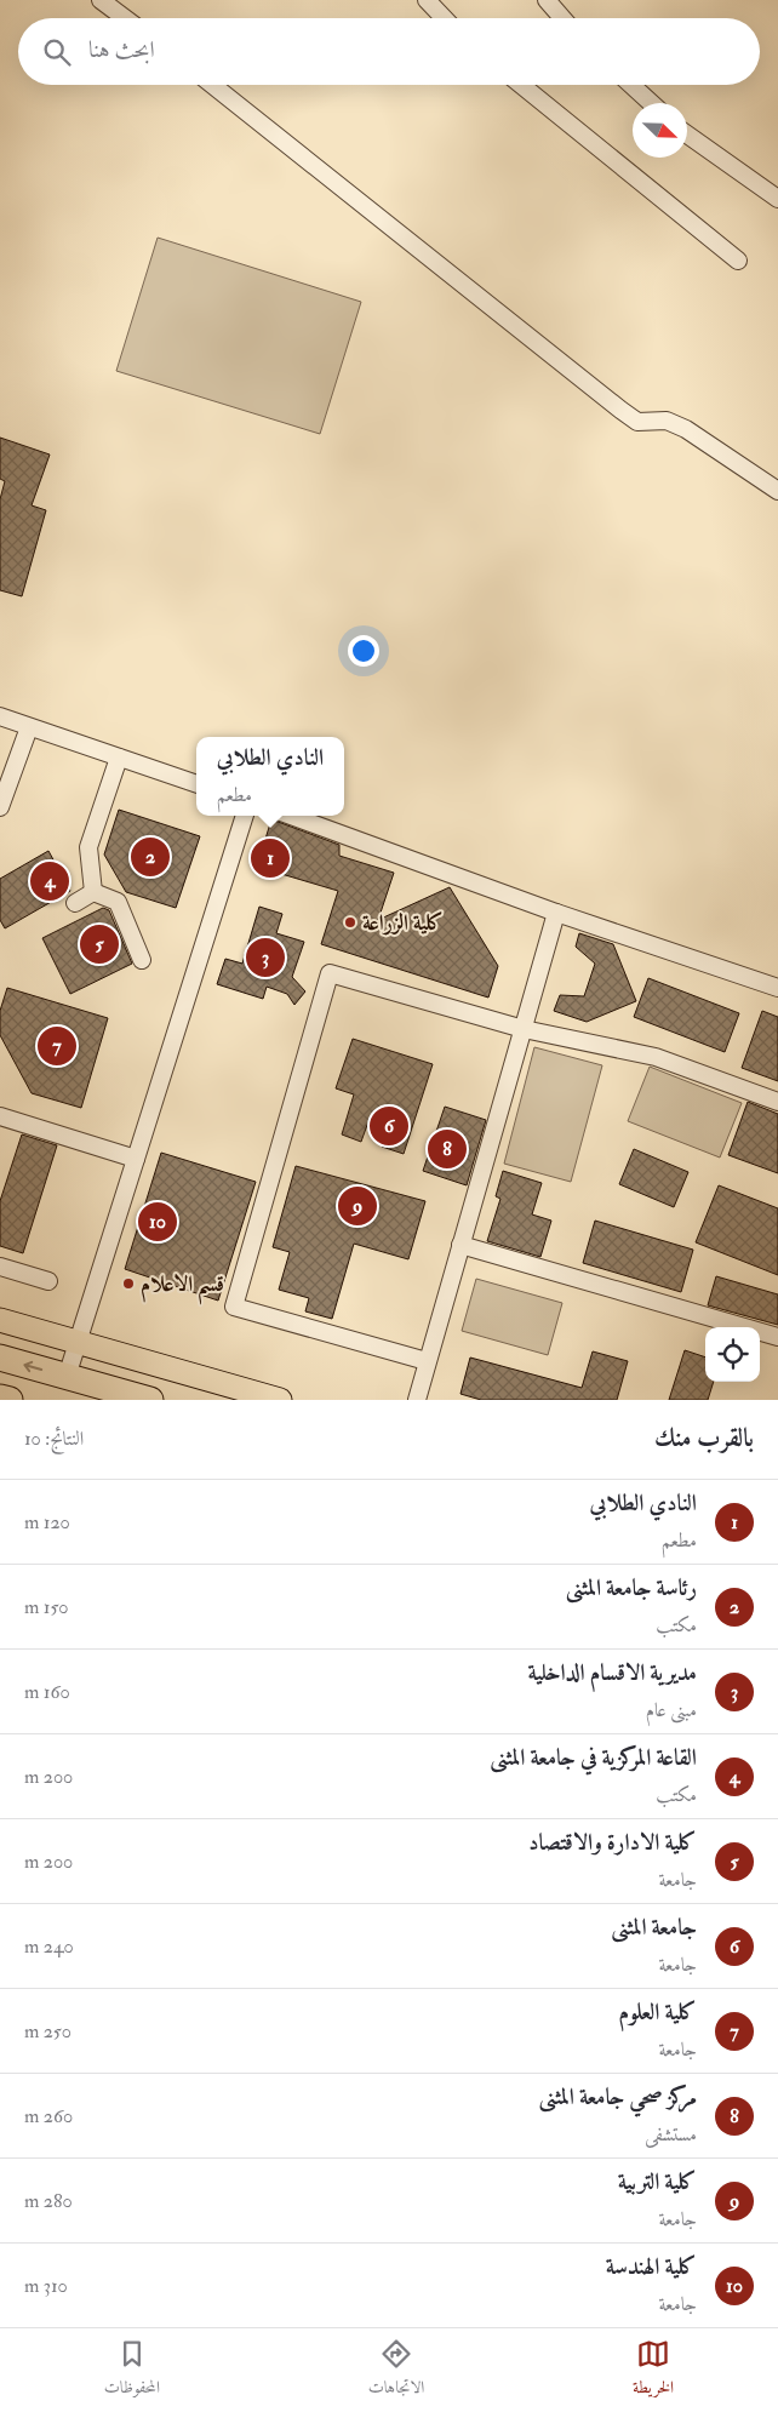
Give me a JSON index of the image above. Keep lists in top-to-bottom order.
{
  "places": ["كلية الزراعة", "قسم الاعلام"],
  "north": "bottom right",
  "page": {
    "search": "ابحث هنا",
    "popup": ["النادي الطلابي", "مطعم"],
    "pins": [
      "2",
      "1",
      "4",
      "5",
      "3",
      "7",
      "6",
      "8",
      "9",
      "10"
    ],
    "heading": ["بالقرب منك", "النتائج: 10"],
    "list": [
      {
        "mark": "1",
        "name": "النادي الطلابي",
        "note": "مطعم",
        "value": "120 m"
      },
      {
        "mark": "2",
        "name": "رئاسة جامعة المثنى",
        "note": "مكتب",
        "value": "150 m"
      },
      {
        "mark": "3",
        "name": "مديرية الاقسام الداخلية",
        "note": "مبنى عام",
        "value": "160 m"
      },
      {
        "mark": "4",
        "name": "القاعة المركزية في جامعة المثنى",
        "note": "مكتب",
        "value": "200 m"
      },
      {
        "mark": "5",
        "name": "كلية الادارة والاقتصاد",
        "note": "جامعة",
        "value": "200 m"
      },
      {
        "mark": "6",
        "name": "جامعة المثنى",
        "note": "جامعة",
        "value": "240 m"
      },
      {
        "mark": "7",
        "name": "كلية العلوم",
        "note": "جامعة",
        "value": "250 m"
      },
      {
        "mark": "8",
        "name": "مركز صحي جامعة المثنى",
        "note": "مستشفى",
        "value": "260 m"
      },
      {
        "mark": "9",
        "name": "كلية التربية",
        "note": "جامعة",
        "value": "280 m"
      },
      {
        "mark": "10",
        "name": "كلية الهندسة",
        "note": "جامعة",
        "value": "310 m"
      }
    ],
    "nav": ["الخريطة", "الاتجاهات", "المحفوظات"]
  }
}
